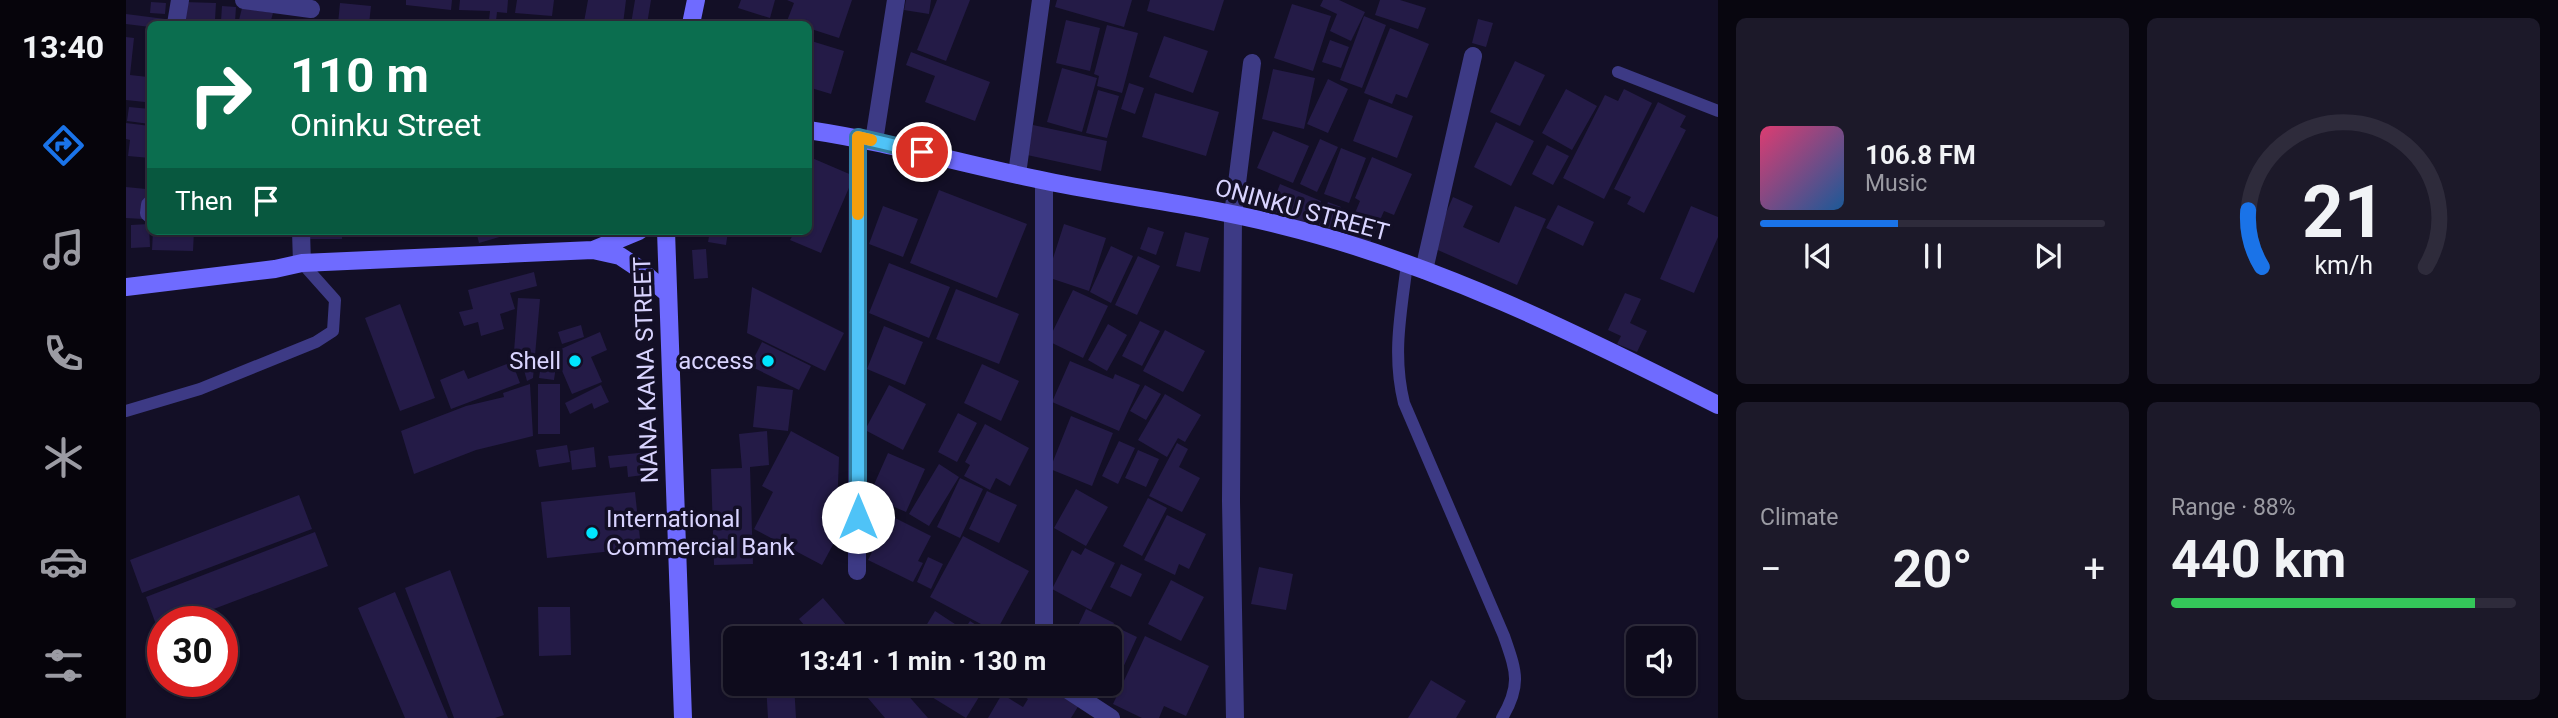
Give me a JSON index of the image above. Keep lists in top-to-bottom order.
{
  "streets": {
    "street": ["ONINKU STREET", "NANA KANA STREET"]
  },
  "places": ["Shell", "access", "International Commercial Bank"],
  "page": {
    "tabs": "13:40",
    "turn": ["110 m", "Oninku Street"],
    "song": ["106.8 FM", "Music"],
    "then": "Then",
    "tile": [
      "Climate",
      ["Range · 88%", "440 km"]
    ],
    "heat": ["−", "20°", "+"],
    "limit": "30",
    "trip": "13:41 · 1 min · 130 m",
    "gauge": ["21", "km/h"]
  }
}
